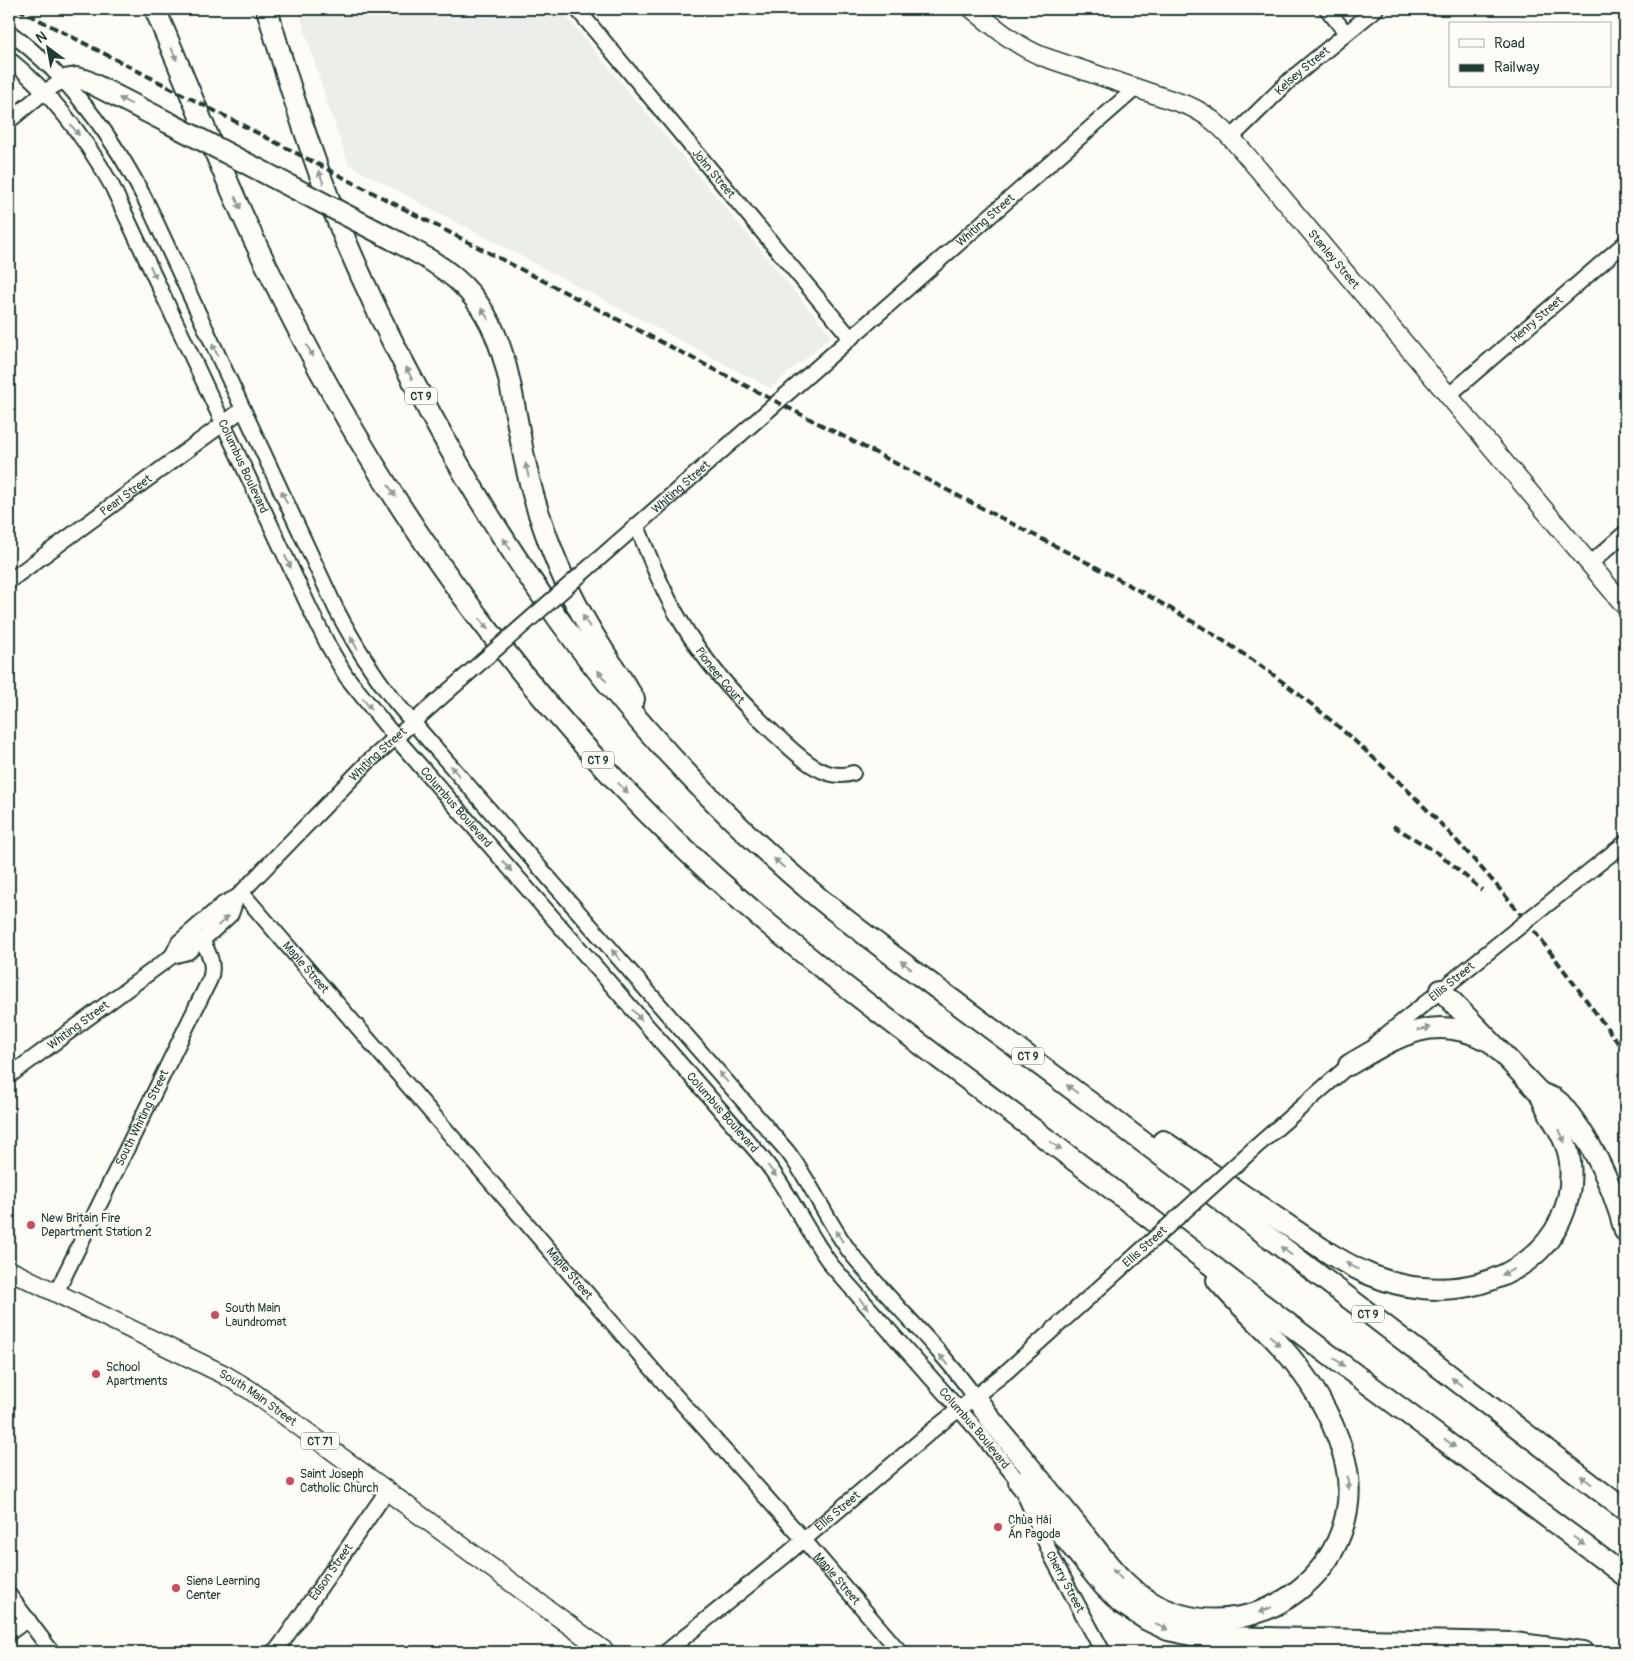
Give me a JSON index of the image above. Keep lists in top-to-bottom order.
{
  "streets": {
    "highway": ["CT 9"],
    "main road": ["Stanley Street", "South Main Street", "CT 71"],
    "street": [
      "Kelsey Street",
      "John Street",
      "Whiting Street",
      "Henry Street",
      "Columbus Boulevard",
      "Pearl Street",
      "Pioneer Court",
      "Maple Street",
      "Ellis Street",
      "South Whiting Street",
      "Edson Street",
      "Cherry Street"
    ]
  },
  "crossings": [
    ["Kelsey Street", "Stanley Street"],
    ["John Street", "Whiting Street"],
    ["Whiting Street", "Stanley Street"],
    ["Whiting Street", "Columbus Boulevard"],
    ["Whiting Street", "Pioneer Court"],
    ["Whiting Street", "Maple Street"],
    ["Whiting Street", "South Whiting Street"],
    ["Stanley Street", "Henry Street"],
    ["Columbus Boulevard", "Pearl Street"],
    ["Columbus Boulevard", "Ellis Street"],
    ["Columbus Boulevard", "Cherry Street"],
    ["Maple Street", "Ellis Street"],
    ["South Whiting Street", "South Main Street"],
    ["South Main Street", "Edson Street"]
  ],
  "places": [
    "New Britain Fire Department Station 2",
    "South Main Laundromat",
    "School Apartments",
    "Saint Joseph Catholic Church",
    "Chùa Hải Ấn Pagoda",
    "Siena Learning Center"
  ],
  "legend": ["Road", "Railway"],
  "north": "top left"
}
